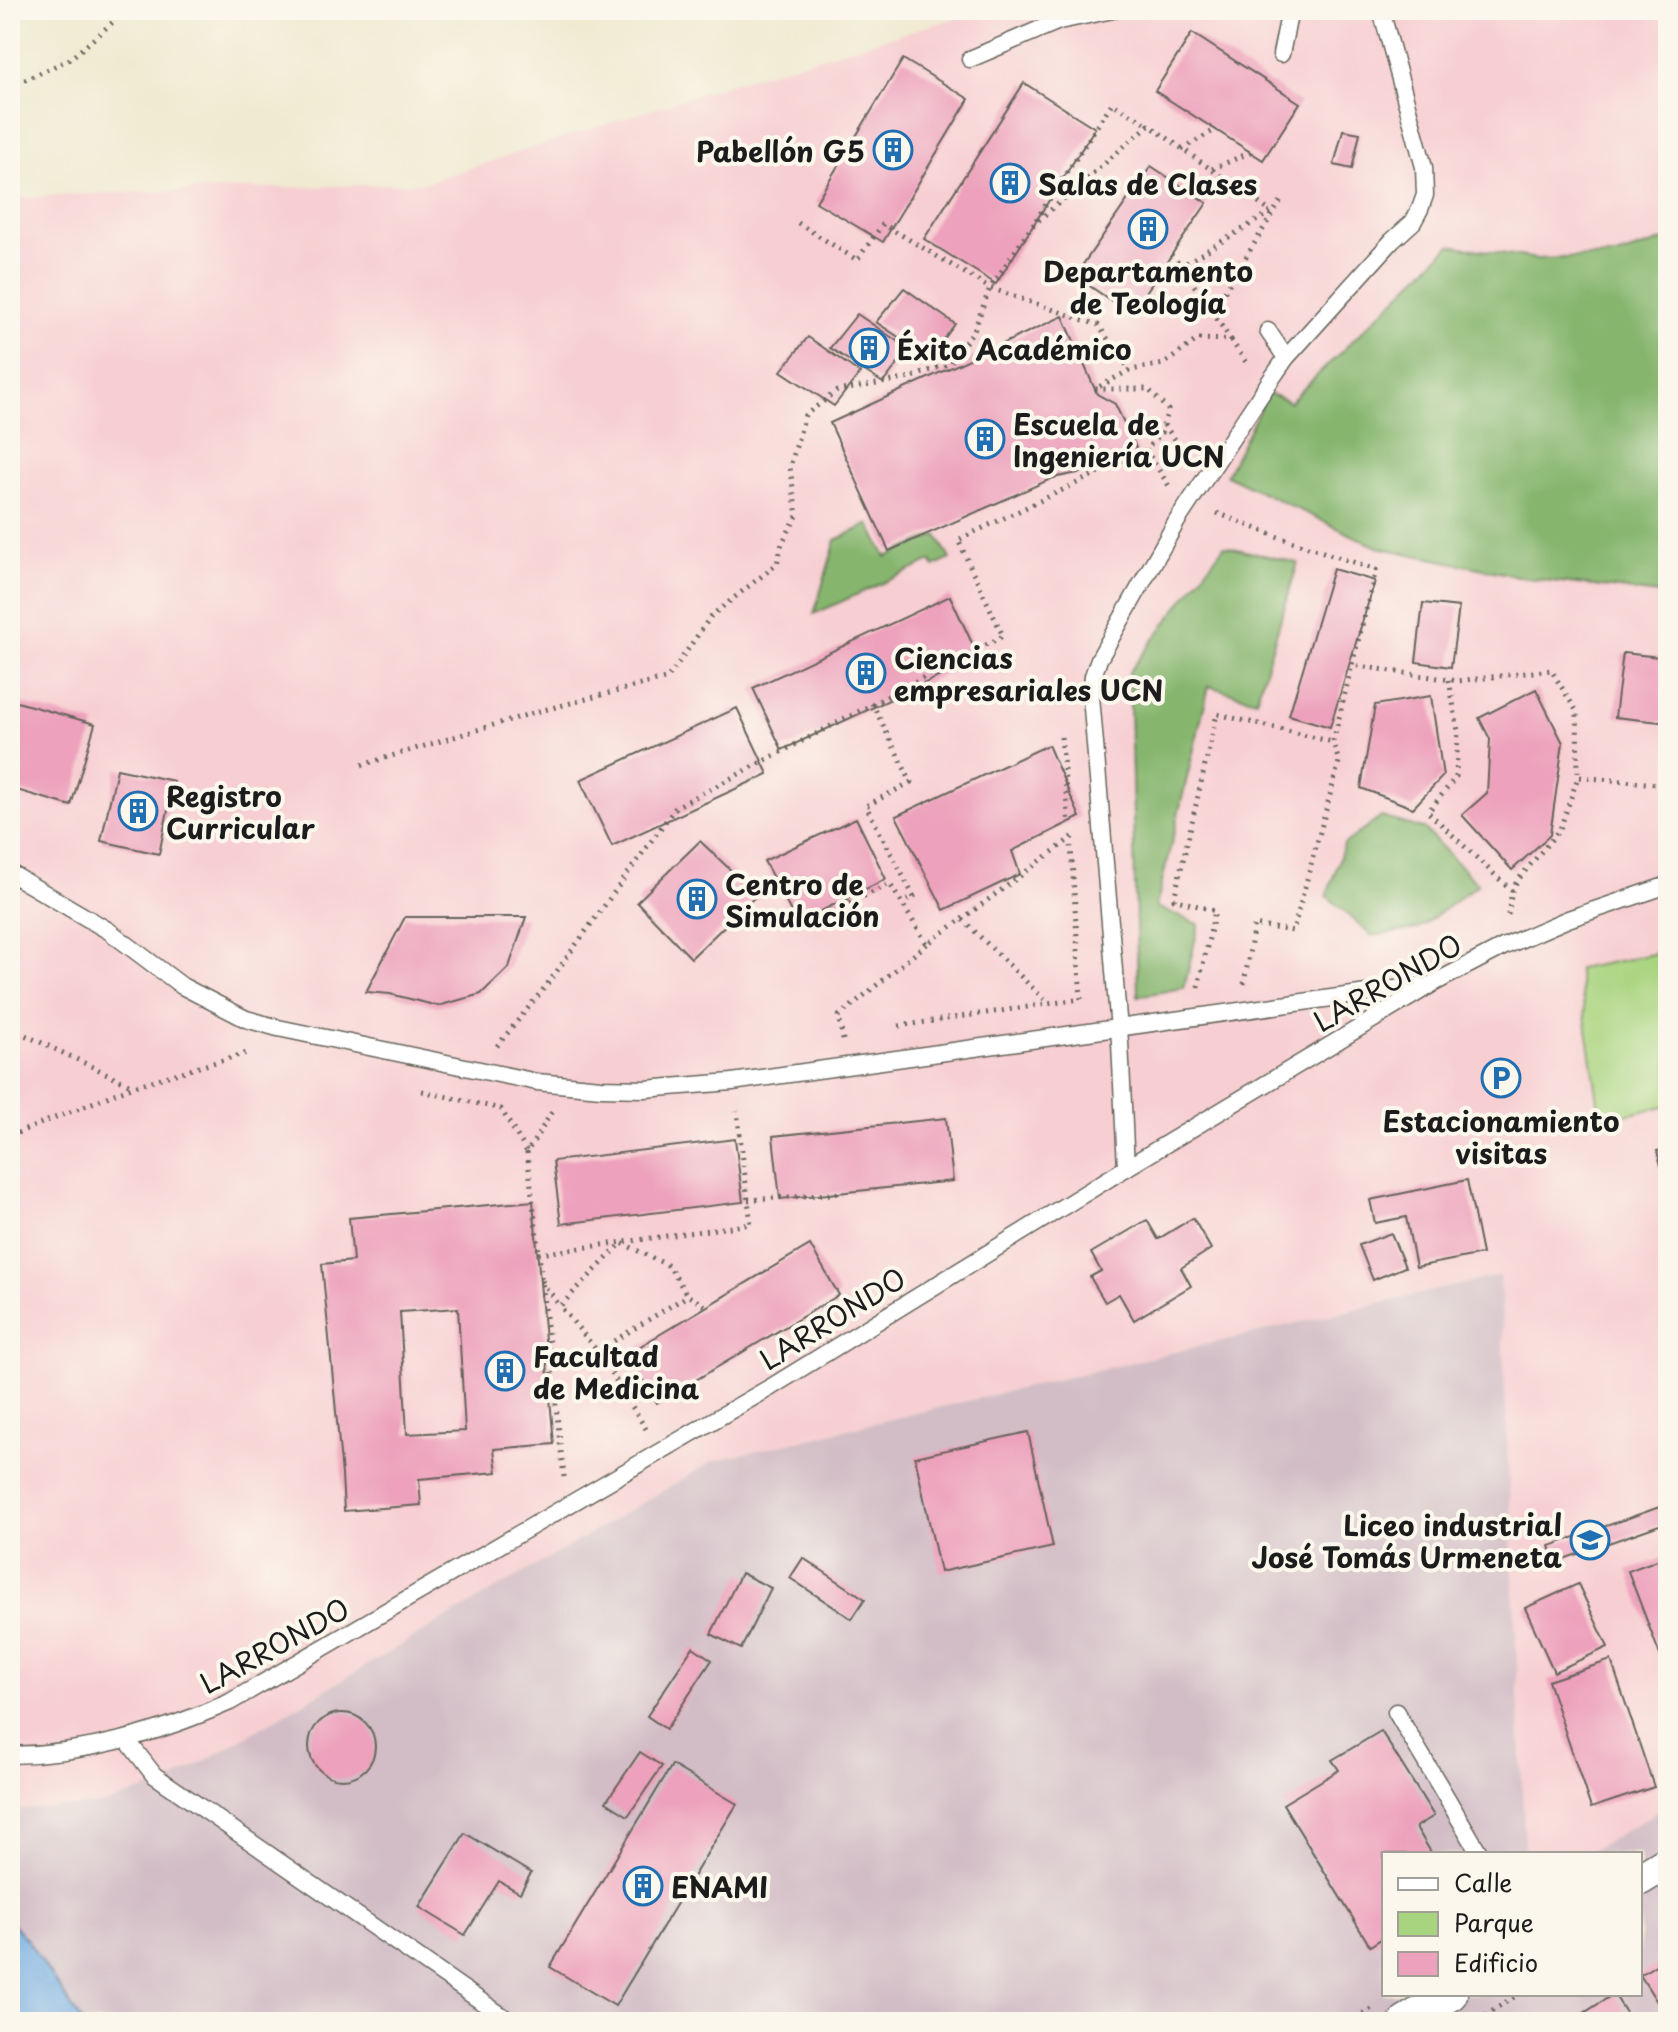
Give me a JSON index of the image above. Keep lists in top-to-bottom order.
{
  "streets": {
    "lane": ["LARRONDO"]
  },
  "places": {
    "building": [
      "Pabellón G5",
      "Salas de Clases",
      "Departamento de Teología",
      "Éxito Académico",
      "Escuela de Ingeniería UCN",
      "Ciencias empresariales UCN",
      "Registro Curricular",
      "Centro de Simulación",
      "Facultad de Medicina",
      "ENAMI"
    ],
    "parking": ["Estacionamiento visitas"],
    "school or university": ["Liceo industrial José Tomás Urmeneta"]
  },
  "legend": ["Calle", "Parque", "Edificio"]
}
